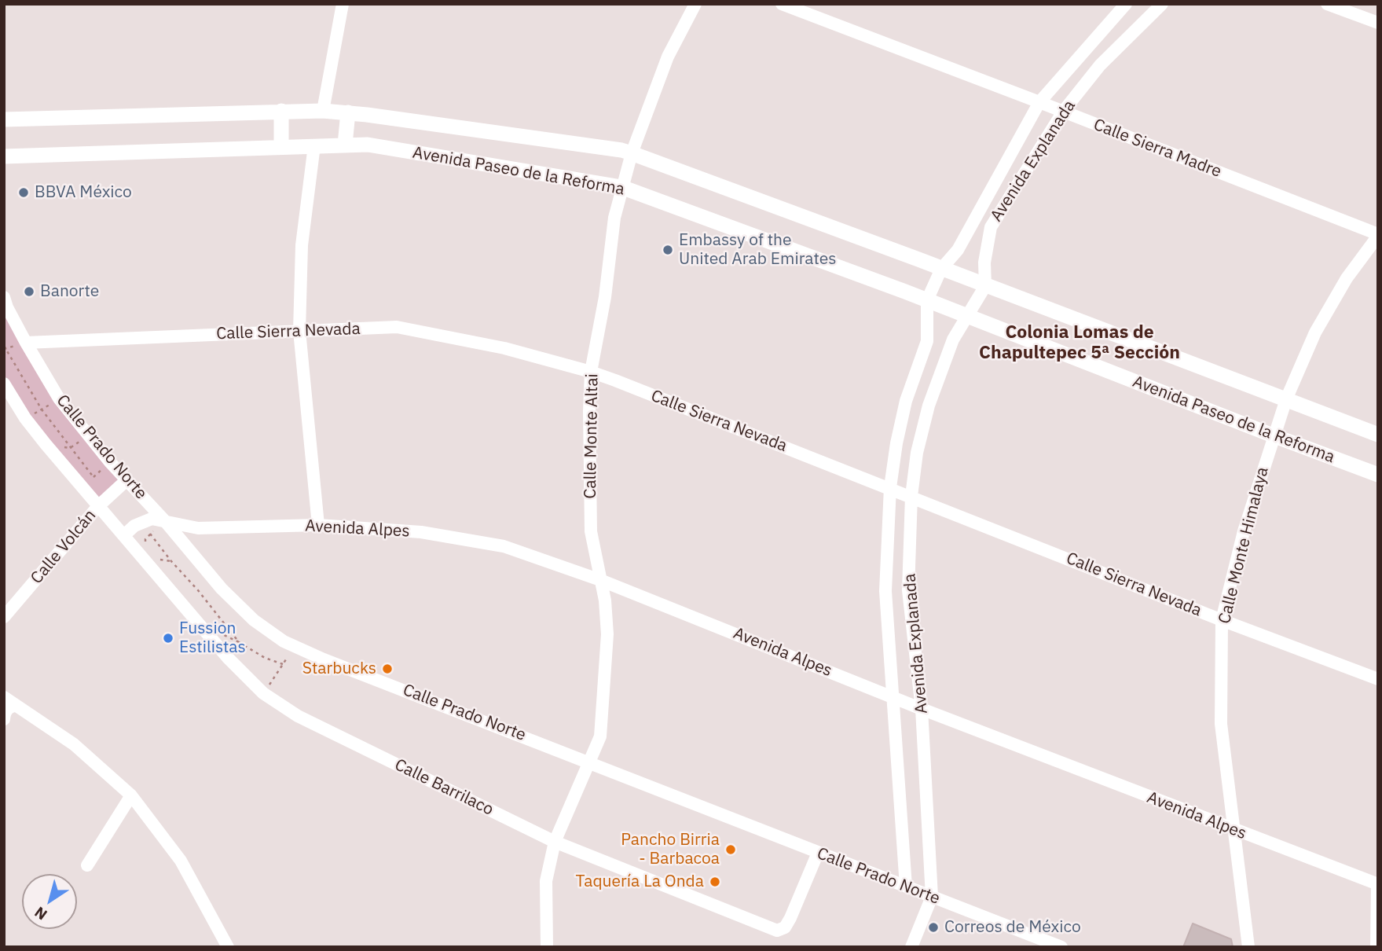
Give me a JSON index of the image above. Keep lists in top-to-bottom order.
{
  "streets": {
    "main road": ["Avenida Paseo de la Reforma"],
    "street": [
      "Calle Sierra Madre",
      "Avenida Explanada",
      "Calle Sierra Nevada",
      "Calle Monte Altai",
      "Calle Prado Norte",
      "Avenida Alpes",
      "Calle Monte Himalaya",
      "Calle Volcán",
      "Calle Barrilaco"
    ]
  },
  "crossings": [
    ["Calle Sierra Madre", "Avenida Explanada"],
    ["Calle Sierra Madre", "Calle Monte Himalaya"],
    ["Avenida Explanada", "Avenida Paseo de la Reforma"],
    ["Avenida Explanada", "Calle Sierra Nevada"],
    ["Avenida Explanada", "Calle Prado Norte"],
    ["Avenida Explanada", "Avenida Alpes"],
    ["Avenida Paseo de la Reforma", "Calle Monte Altai"],
    ["Avenida Paseo de la Reforma", "Calle Monte Himalaya"],
    ["Calle Sierra Nevada", "Calle Monte Altai"],
    ["Calle Sierra Nevada", "Calle Prado Norte"],
    ["Calle Sierra Nevada", "Calle Monte Himalaya"],
    ["Calle Monte Altai", "Calle Prado Norte"],
    ["Calle Monte Altai", "Avenida Alpes"],
    ["Calle Monte Altai", "Calle Barrilaco"],
    ["Calle Prado Norte", "Avenida Alpes"],
    ["Calle Prado Norte", "Calle Volcán"],
    ["Calle Prado Norte", "Calle Barrilaco"],
    ["Avenida Alpes", "Calle Monte Himalaya"],
    ["Avenida Alpes", "Calle Barrilaco"],
    ["Calle Volcán", "Calle Barrilaco"]
  ],
  "districts": ["Colonia Lomas de Chapultepec 5ª Sección"],
  "places": [
    "BBVA México",
    "Embassy of the United Arab Emirates",
    "Banorte",
    "Fussion Estilistas",
    "Starbucks",
    "Pancho Birria - Barbacoa",
    "Taquería La Onda",
    "Correos de México"
  ],
  "north": "bottom left"
}
